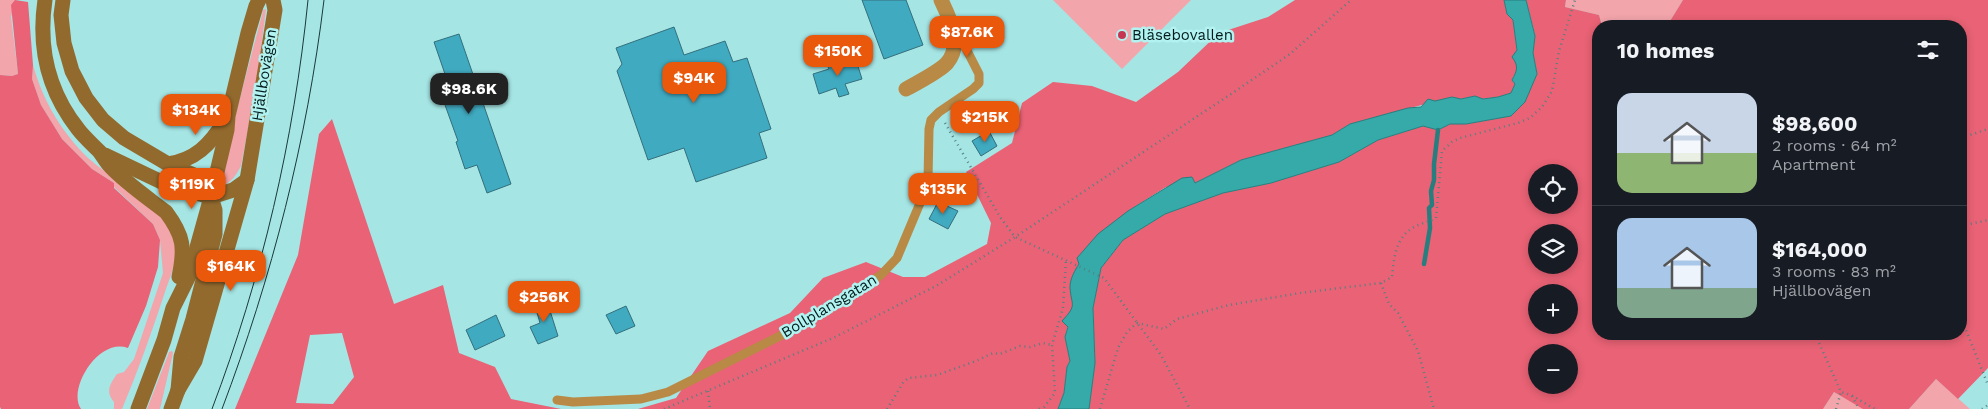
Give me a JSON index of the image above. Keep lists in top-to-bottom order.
{
  "streets": {
    "street": ["Hjällbovägen"],
    "lane": ["Bollplansgatan"]
  },
  "places": ["Bläsebovallen"],
  "page": {
    "price": [
      "$87.6K",
      "$150K",
      "$94K",
      "$98.6K",
      "$134K",
      "$215K",
      "$119K",
      "$135K",
      "$164K",
      "$256K"
    ],
    "heading": "10 homes",
    "list": [
      {
        "name": "$98,600",
        "note": "2 rooms · 64 m² · Apartment"
      },
      {
        "name": "$164,000",
        "note": "3 rooms · 83 m² · Hjällbovägen"
      }
    ],
    "map_buttons": ["+", "−"]
  }
}
